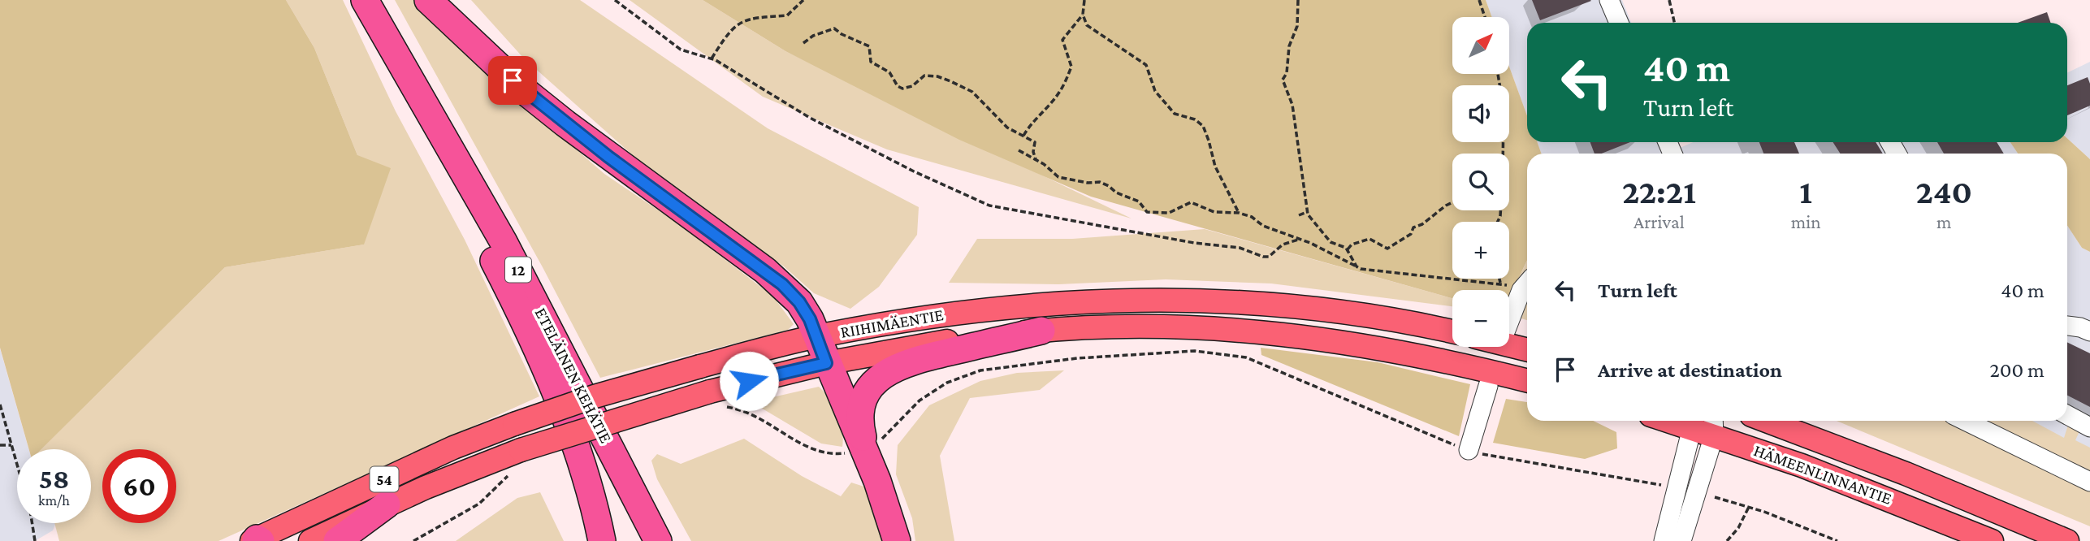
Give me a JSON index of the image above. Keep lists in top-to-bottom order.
{
  "streets": {
    "highway": ["12", "ETELÄINEN KEHÄTIE"],
    "main road": ["RIIHIMÄENTIE", "HÄMEENLINNANTIE", "54"]
  },
  "north": "top right",
  "page": {
    "map_buttons": ["+", "−"],
    "turn": ["40 m", "Turn left"],
    "eta": [
      "22:21",
      "Arrival",
      "1",
      "min",
      "240",
      "m"
    ],
    "list": [
      {
        "name": "Turn left",
        "value": "40 m"
      },
      {
        "name": "Arrive at destination",
        "value": "200 m"
      }
    ],
    "speed": "58 km/h",
    "limit": "60"
  }
}
